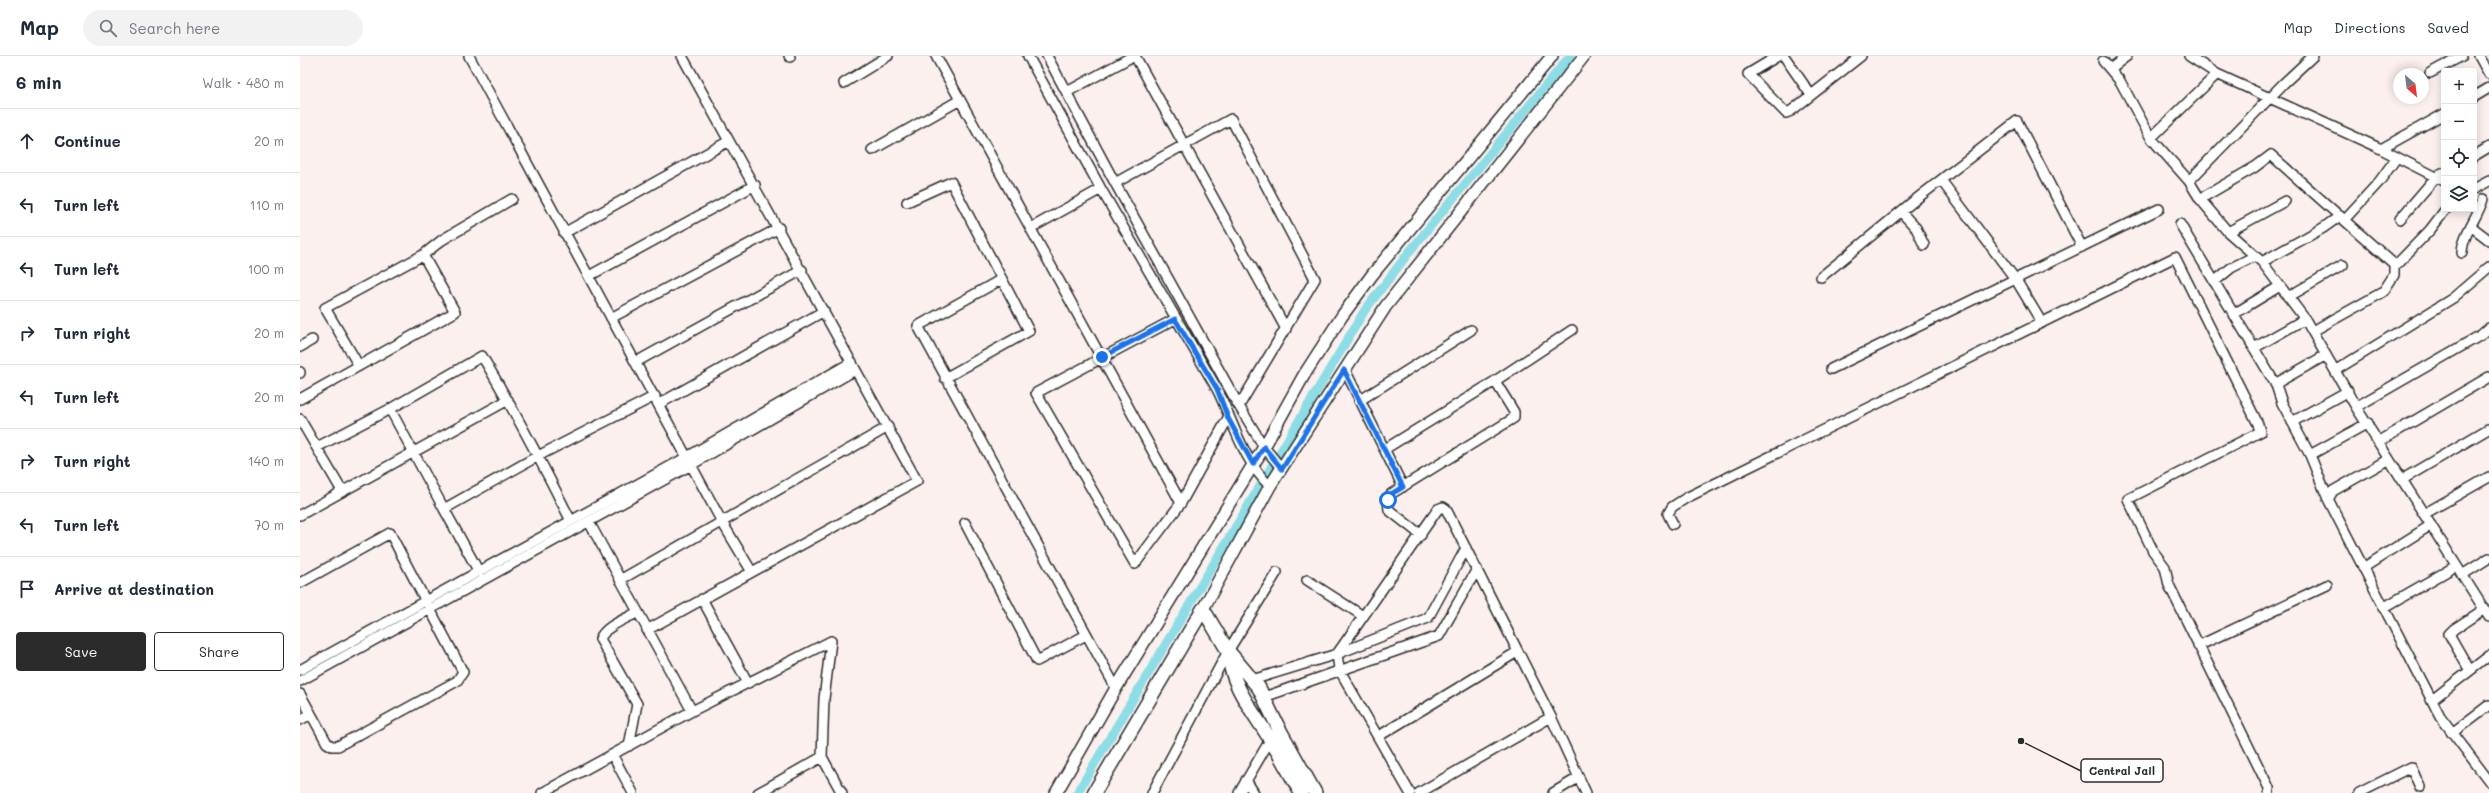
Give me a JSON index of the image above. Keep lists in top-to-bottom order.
{
  "places": ["Central Jail"],
  "north": "bottom right",
  "page": {
    "header": "Map",
    "search": "Search here",
    "nav": ["Map", "Directions", "Saved"],
    "heading": ["6 min", "Walk · 480 m"],
    "map_buttons": ["+", "−"],
    "list": [
      ["Continue", "20 m"],
      ["Turn left", "110 m"],
      ["Turn left", "100 m"],
      ["Turn right", "20 m"],
      ["Turn left", "20 m"],
      ["Turn right", "140 m"],
      ["Turn left", "70 m"],
      "Arrive at destination"
    ],
    "buttons": ["Save", "Share"]
  }
}
